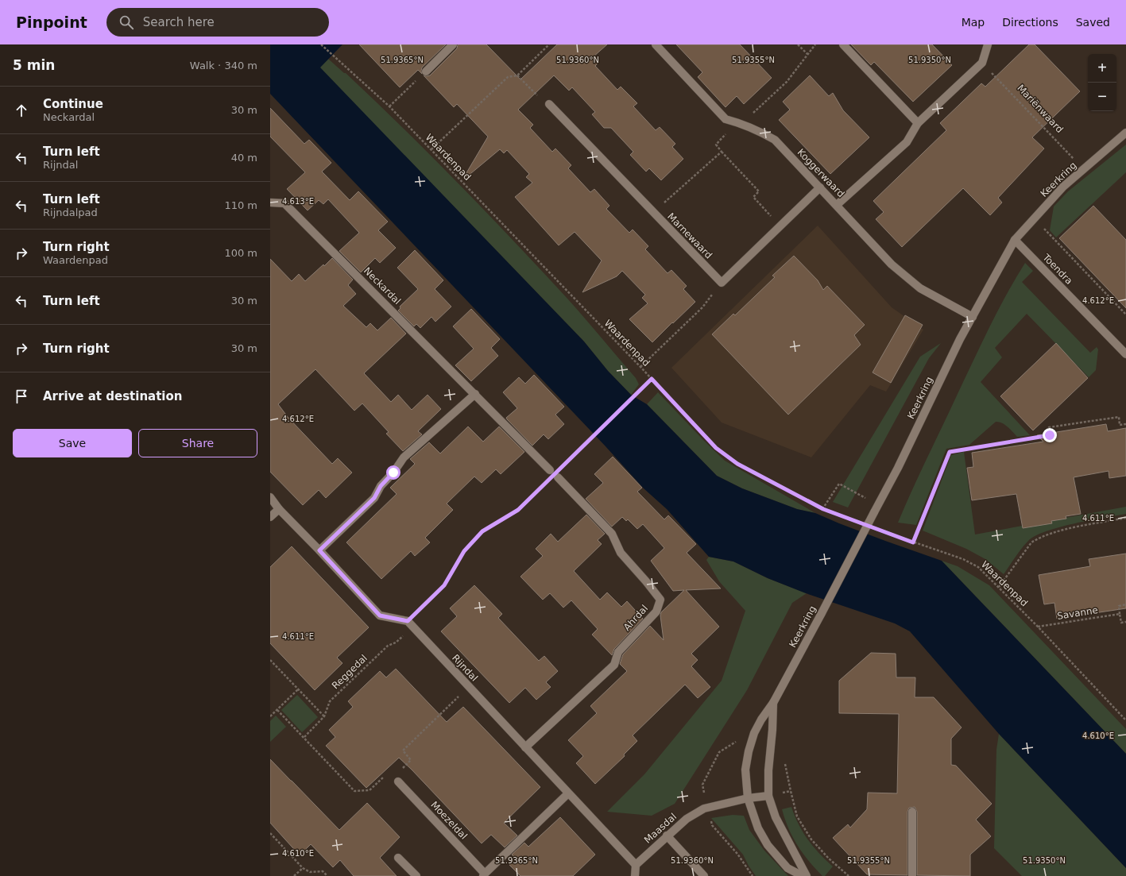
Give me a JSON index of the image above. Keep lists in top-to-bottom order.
{
  "streets": {
    "street": [
      "Koggerwaard",
      "Keerkring",
      "Marnewaard",
      "Toendra",
      "Neckardal",
      "Ahrdal",
      "Rijndal",
      "Moezeldal",
      "Maasdal"
    ],
    "path": [
      "Mariënwaard",
      "Waardenpad",
      "Savanne",
      "Reggedal"
    ]
  },
  "crossings": [
    ["Mariënwaard", "Keerkring"],
    ["Waardenpad", "Savanne"],
    ["Koggerwaard", "Keerkring"],
    ["Keerkring", "Toendra"],
    ["Keerkring", "Maasdal"],
    ["Ahrdal", "Rijndal"],
    ["Rijndal", "Reggedal"],
    ["Rijndal", "Moezeldal"],
    ["Rijndal", "Maasdal"]
  ],
  "page": {
    "header": "Pinpoint",
    "search": "Search here",
    "nav": ["Map", "Directions", "Saved"],
    "heading": ["5 min", "Walk · 340 m"],
    "map_buttons": ["+", "−"],
    "list": [
      ["Continue", "Neckardal", "30 m"],
      ["Turn left", "Rijndal", "40 m"],
      ["Turn left", "Rijndalpad", "110 m"],
      ["Turn right", "Waardenpad", "100 m"],
      ["Turn left", "30 m"],
      ["Turn right", "30 m"],
      "Arrive at destination"
    ],
    "buttons": ["Save", "Share"]
  },
  "coordinates": [
    "51.9365°N",
    "51.9360°N",
    "51.9355°N",
    "51.9350°N",
    "4.613°E",
    "4.612°E",
    "4.611°E",
    "4.610°E"
  ]
}
